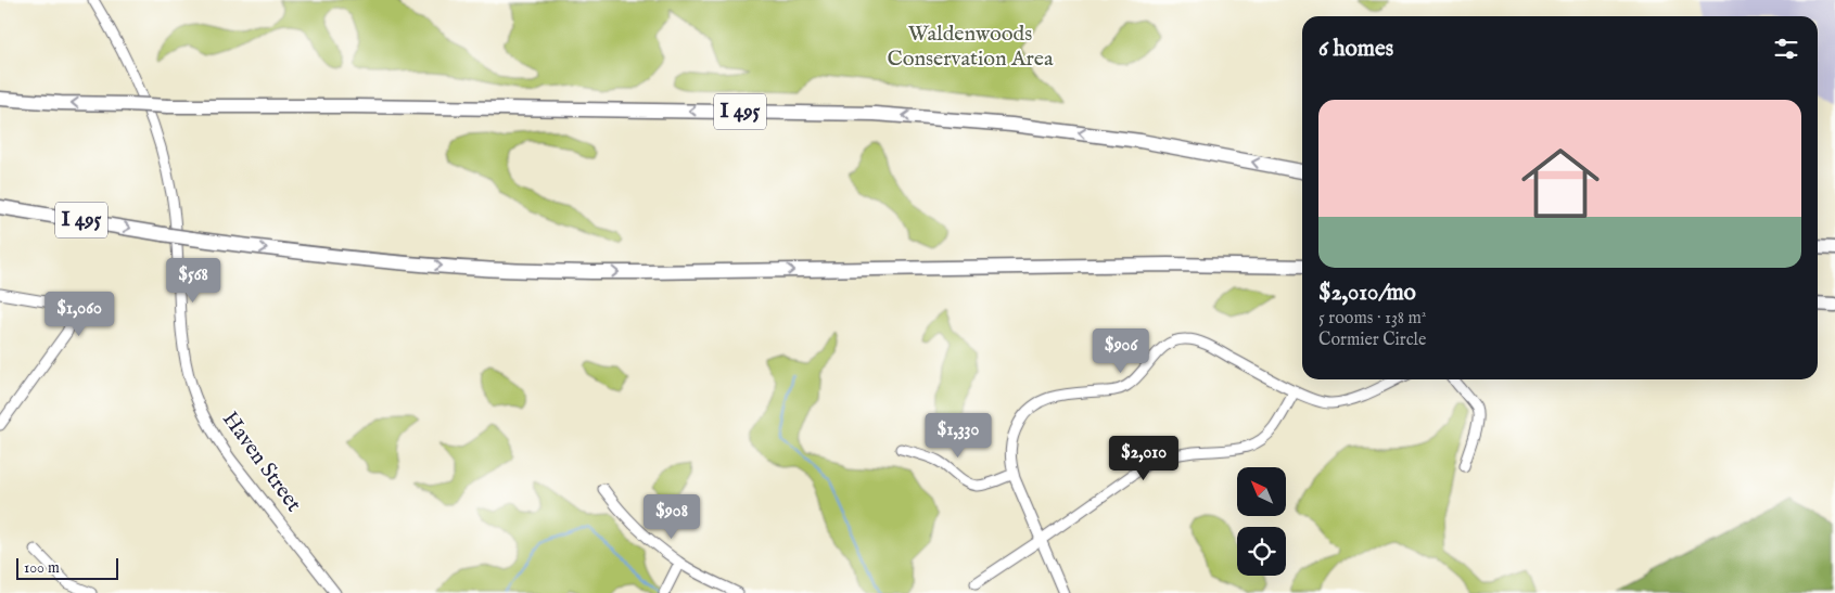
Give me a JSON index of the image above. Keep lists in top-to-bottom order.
{
  "streets": {
    "highway": ["I 495"],
    "street": ["Haven Street"]
  },
  "parks": ["Waldenwoods Conservation Area"],
  "scale_bar": "100 m",
  "north": "top left",
  "page": {
    "heading": "6 homes",
    "list": [
      {
        "name": "$2,010/mo",
        "note": "5 rooms · 138 m² · Cormier Circle"
      }
    ],
    "price": [
      "$568",
      "$1,060",
      "$906",
      "$1,330",
      "$2,010",
      "$908"
    ],
    "scale": "100 m"
  }
}
